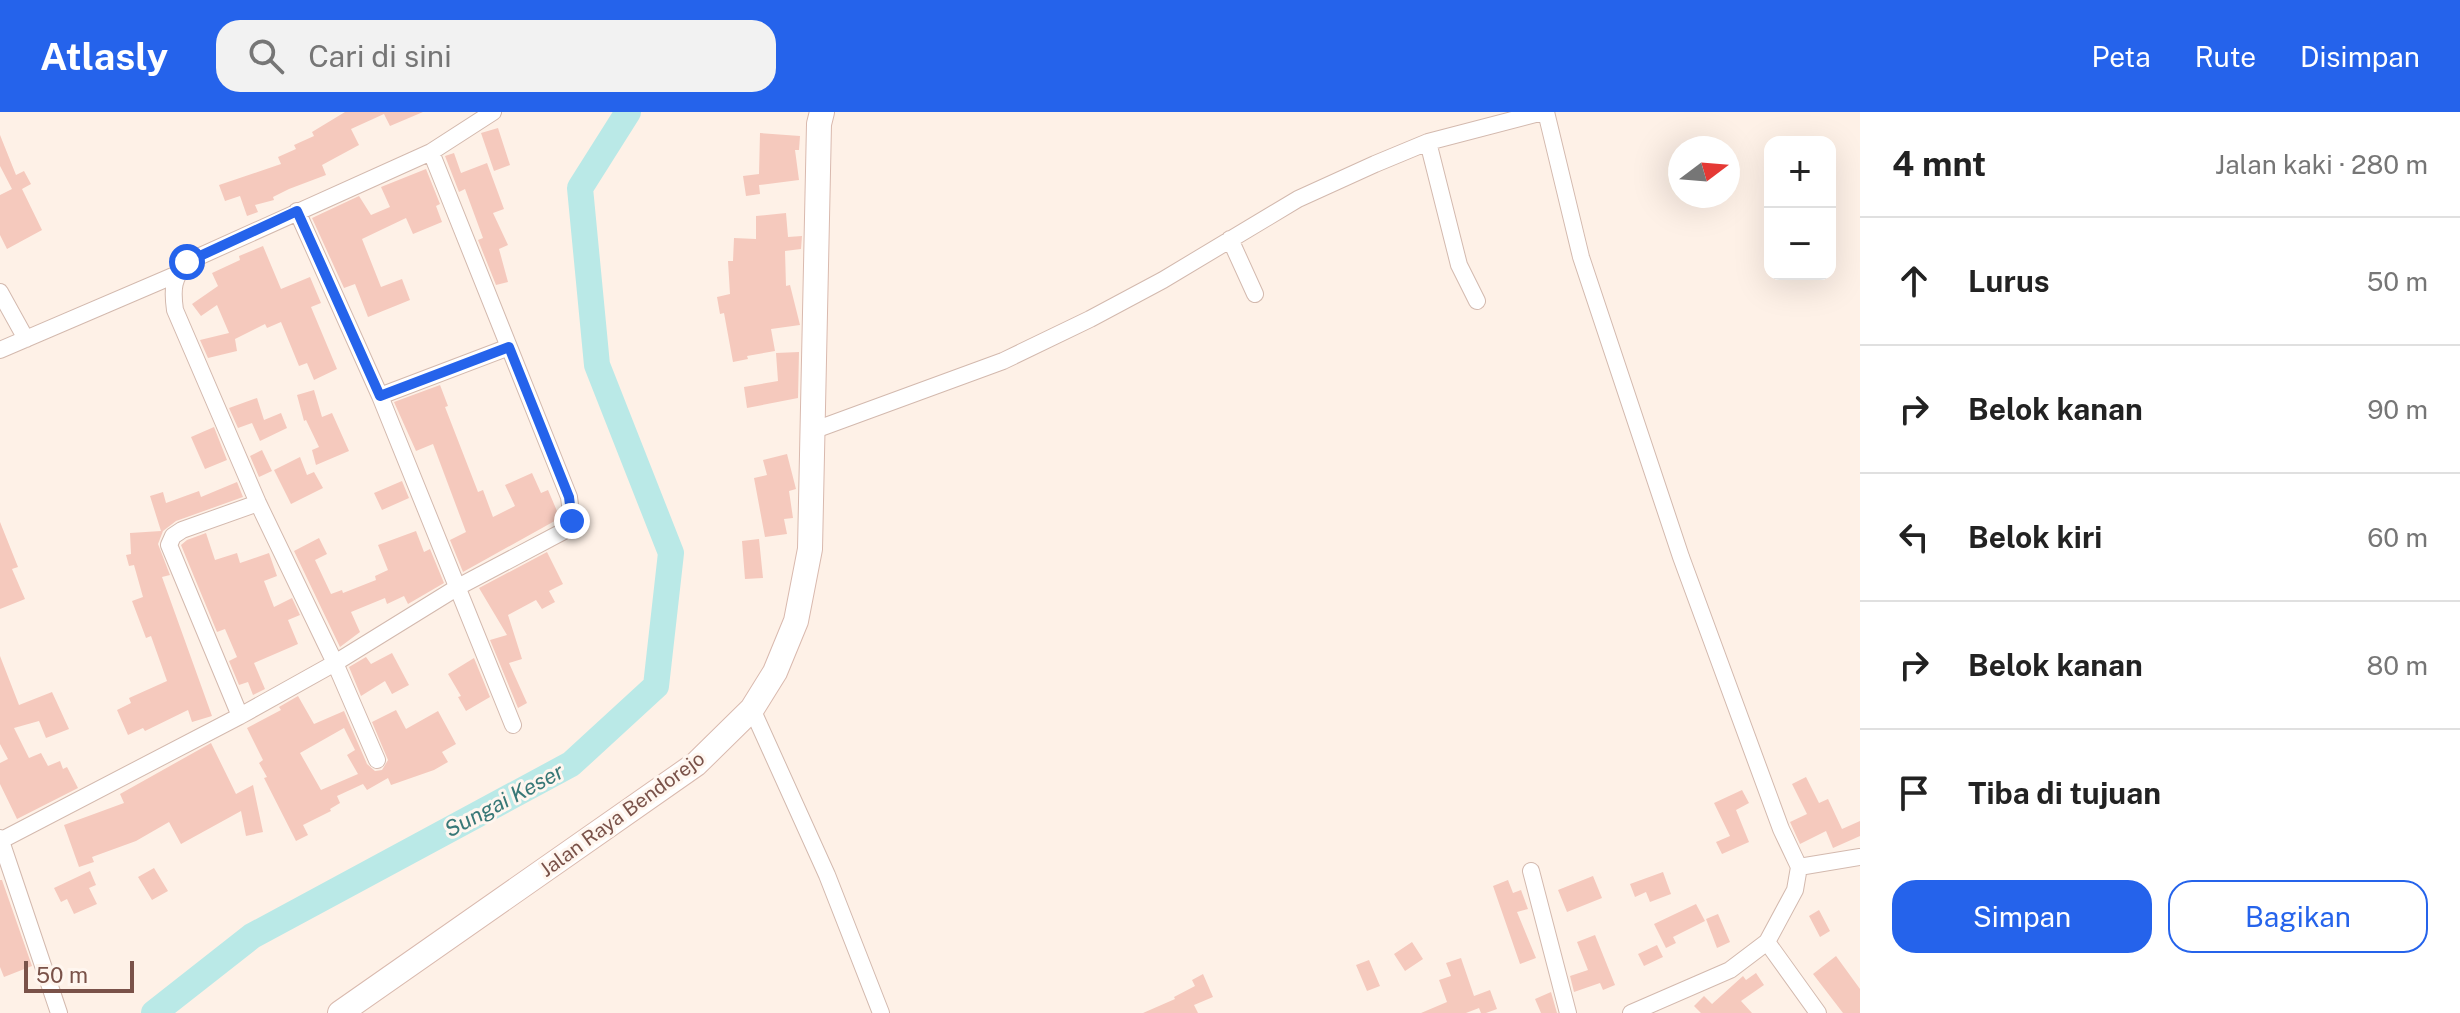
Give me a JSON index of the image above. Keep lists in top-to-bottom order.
{
  "streets": {
    "main road": ["Jalan Raya Bendorejo"]
  },
  "water": ["Sungai Keser"],
  "scale_bar": "50 m",
  "north": "right",
  "page": {
    "header": "Atlasly",
    "search": "Cari di sini",
    "nav": ["Peta", "Rute", "Disimpan"],
    "heading": ["4 mnt", "Jalan kaki · 280 m"],
    "map_buttons": ["+", "−"],
    "list": [
      ["Lurus", "50 m"],
      ["Belok kanan", "90 m"],
      ["Belok kiri", "60 m"],
      ["Belok kanan", "80 m"],
      "Tiba di tujuan"
    ],
    "buttons": ["Simpan", "Bagikan"],
    "scale": "50 m"
  }
}
